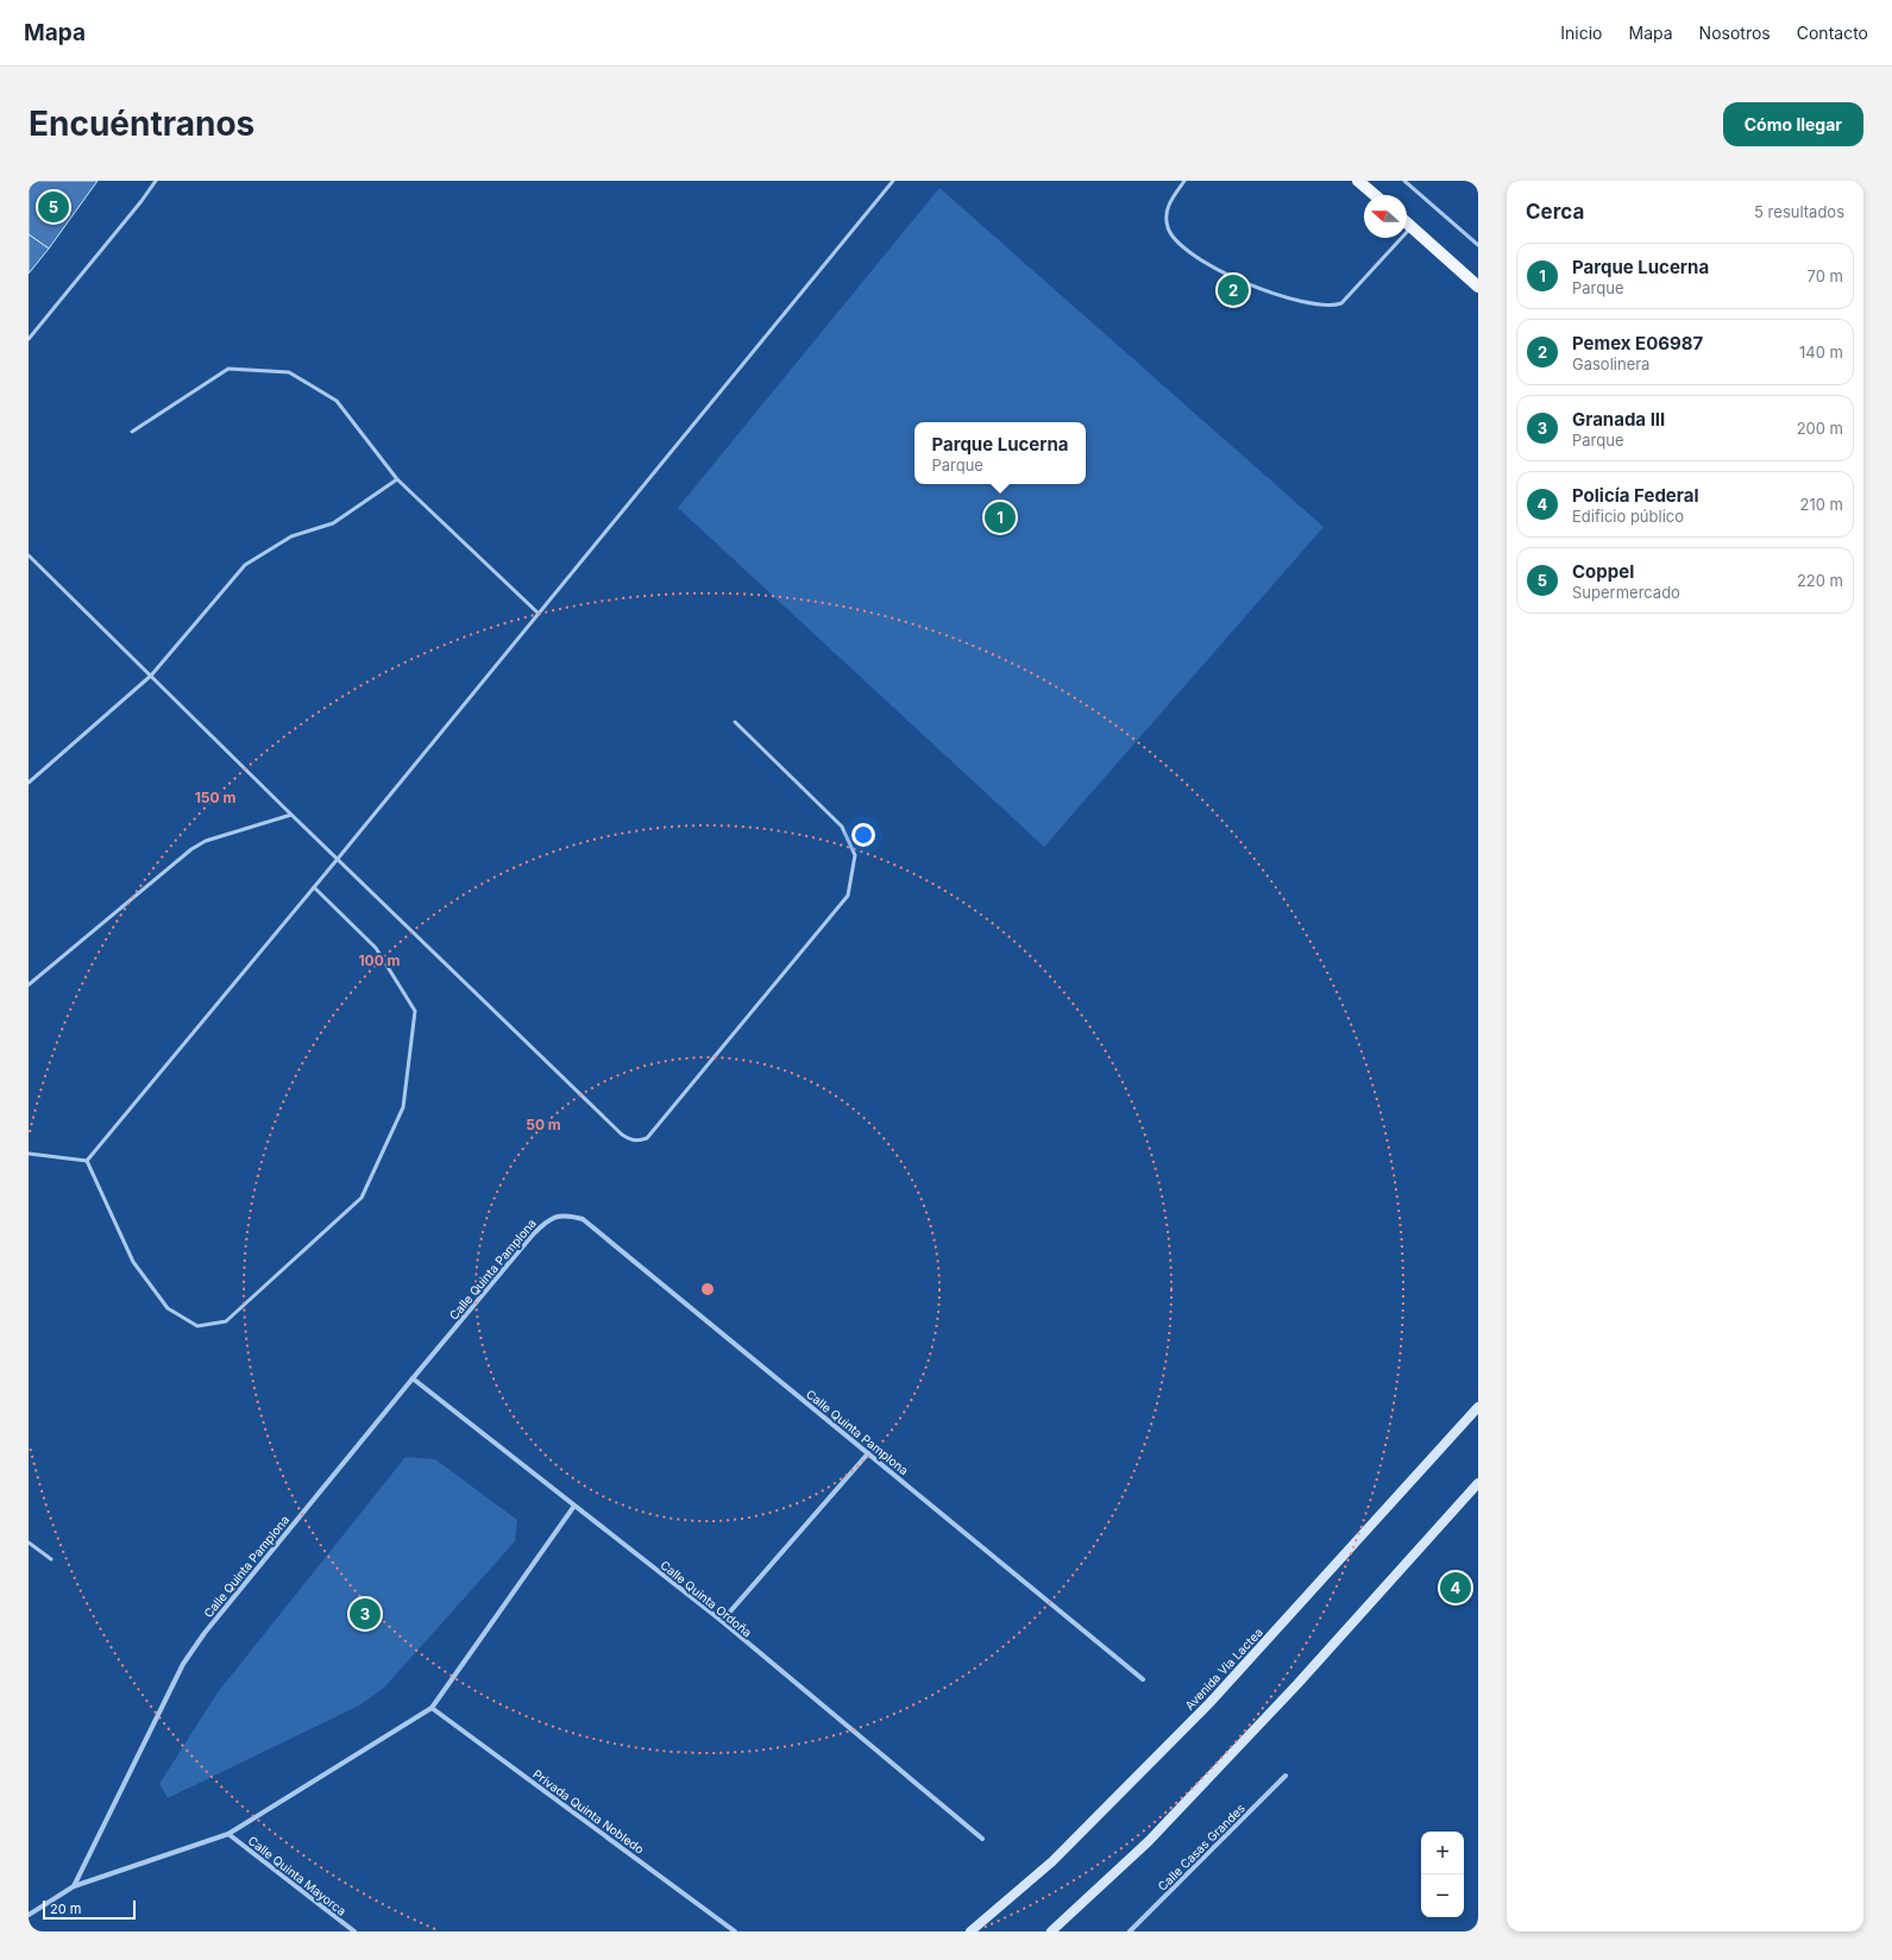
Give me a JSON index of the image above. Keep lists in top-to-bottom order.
{
  "streets": {
    "main road": ["Avenida Via Lactea"],
    "street": [
      "Calle Quinta Pamplona",
      "Calle Quinta Ordoña",
      "Privada Quinta Nobledo",
      "Calle Casas Grandes",
      "Calle Quinta Mayorca"
    ]
  },
  "crossings": [
    ["Calle Quinta Pamplona", "Calle Quinta Ordoña"]
  ],
  "scale_bar": "20 m",
  "north": "left",
  "page": {
    "header": "Mapa",
    "nav": [
      "Inicio",
      "Mapa",
      "Nosotros",
      "Contacto"
    ],
    "buttons": "Cómo llegar",
    "title": "Encuéntranos",
    "heading": ["Cerca", "5 resultados"],
    "pins": [
      "5",
      "2",
      "1",
      "4",
      "3"
    ],
    "list": [
      {
        "mark": "1",
        "name": "Parque Lucerna",
        "note": "Parque",
        "value": "70 m"
      },
      {
        "mark": "2",
        "name": "Pemex E06987",
        "note": "Gasolinera",
        "value": "140 m"
      },
      {
        "mark": "3",
        "name": "Granada III",
        "note": "Parque",
        "value": "200 m"
      },
      {
        "mark": "4",
        "name": "Policía Federal",
        "note": "Edificio público",
        "value": "210 m"
      },
      {
        "mark": "5",
        "name": "Coppel",
        "note": "Supermercado",
        "value": "220 m"
      }
    ],
    "popup": ["Parque Lucerna", "Parque"],
    "map_buttons": ["+", "−"],
    "scale": "20 m"
  },
  "rings": ["150 m", "100 m", "50 m"]
}
